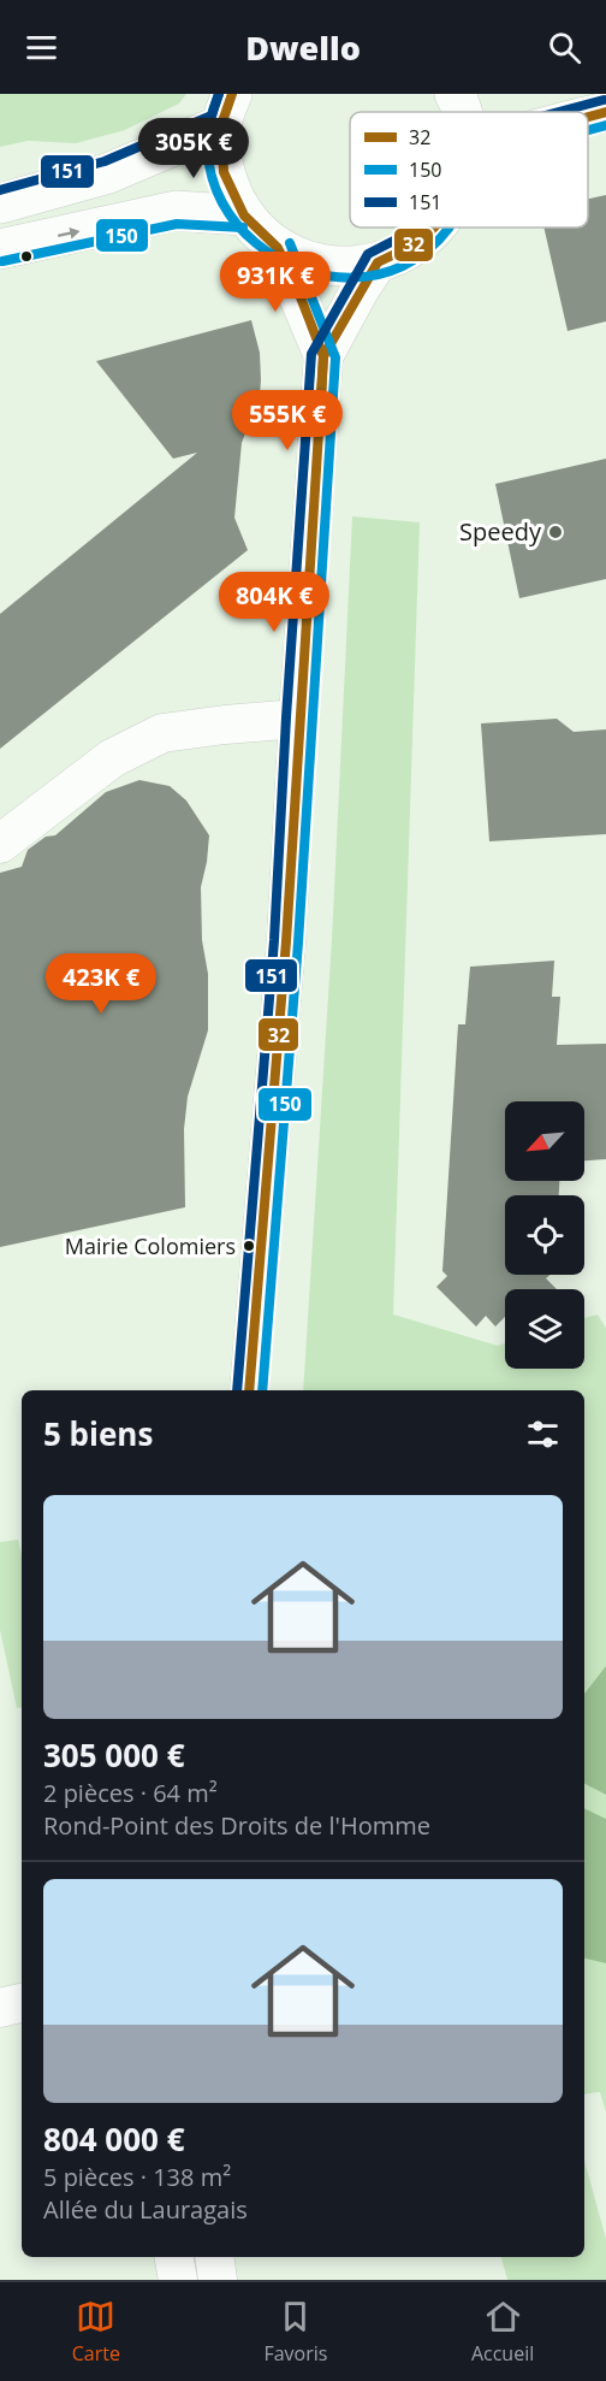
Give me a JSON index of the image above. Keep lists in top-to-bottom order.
{
  "places": ["Speedy", "Mairie Colomiers"],
  "lines": ["transit line 32", "transit line 150", "transit line 151"],
  "legend": ["32", "150", "151"],
  "north": "bottom left",
  "page": {
    "header": "Dwello",
    "price": [
      "305K €",
      "931K €",
      "555K €",
      "804K €",
      "423K €"
    ],
    "heading": "5 biens",
    "list": [
      {
        "name": "305 000 €",
        "note": "2 pièces · 64 m² · Rond-Point des Droits de l'Homme"
      },
      {
        "name": "804 000 €",
        "note": "5 pièces · 138 m² · Allée du Lauragais"
      }
    ],
    "tabs": ["Carte", "Favoris", "Accueil"]
  }
}
